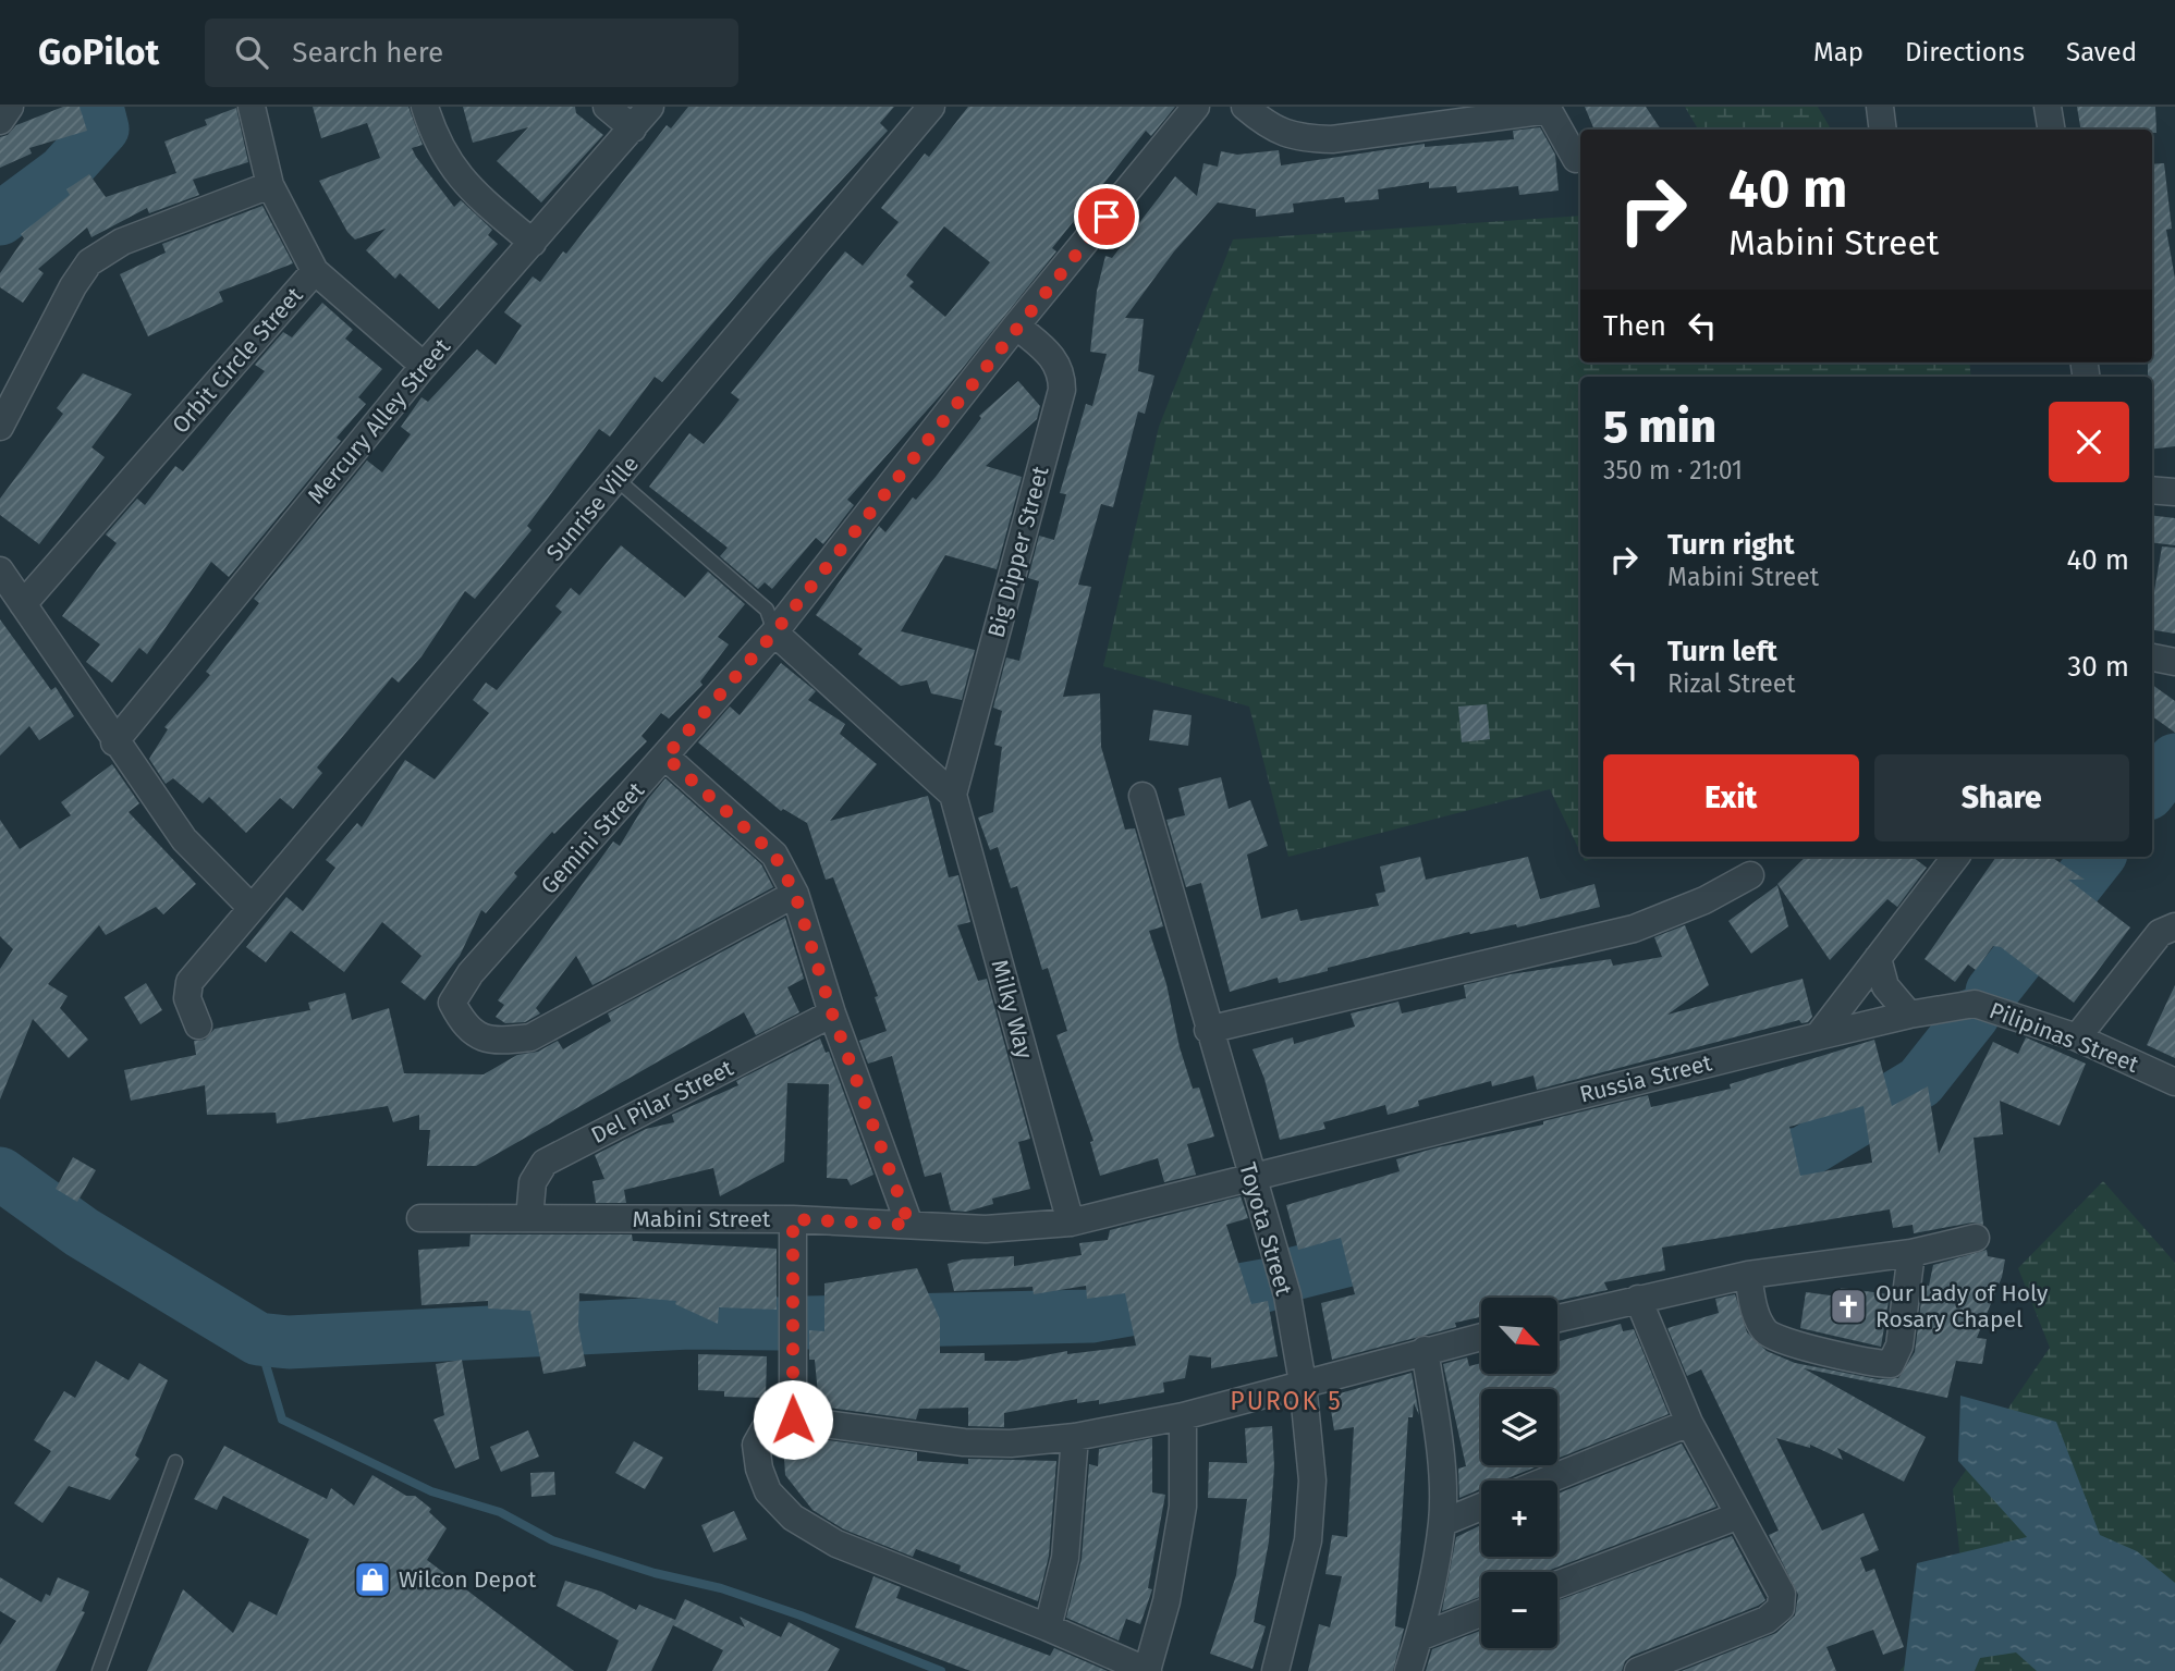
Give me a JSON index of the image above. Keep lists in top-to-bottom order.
{
  "streets": {
    "street": [
      "Orbit Circle Street",
      "Mercury Alley Street",
      "Sunrise Ville",
      "Big Dipper Street",
      "Gemini Street",
      "Milky Way",
      "Pilipinas Street",
      "Russia Street",
      "Del Pilar Street",
      "Mabini Street",
      "Toyota Street"
    ]
  },
  "crossings": [
    ["Big Dipper Street", "Gemini Street"],
    ["Big Dipper Street", "Milky Way"],
    ["Milky Way", "Mabini Street"],
    ["Pilipinas Street", "Russia Street"],
    ["Russia Street", "Mabini Street"],
    ["Russia Street", "Toyota Street"],
    ["Del Pilar Street", "Mabini Street"],
    ["Mabini Street", "Toyota Street"]
  ],
  "districts": ["PUROK 5"],
  "places": {
    "church": ["Our Lady of Holy Rosary Chapel"],
    "shop": ["Wilcon Depot"]
  },
  "north": "bottom right",
  "page": {
    "header": "GoPilot",
    "search": "Search here",
    "nav": ["Map", "Directions", "Saved"],
    "turn": ["40 m", "Mabini Street"],
    "then": "Then",
    "heading": ["5 min", "350 m · 21:01"],
    "list": [
      {
        "name": "Turn right",
        "note": "Mabini Street",
        "value": "40 m"
      },
      {
        "name": "Turn left",
        "note": "Rizal Street",
        "value": "30 m"
      }
    ],
    "buttons": ["Exit", "Share"],
    "map_buttons": ["+", "−"]
  }
}
